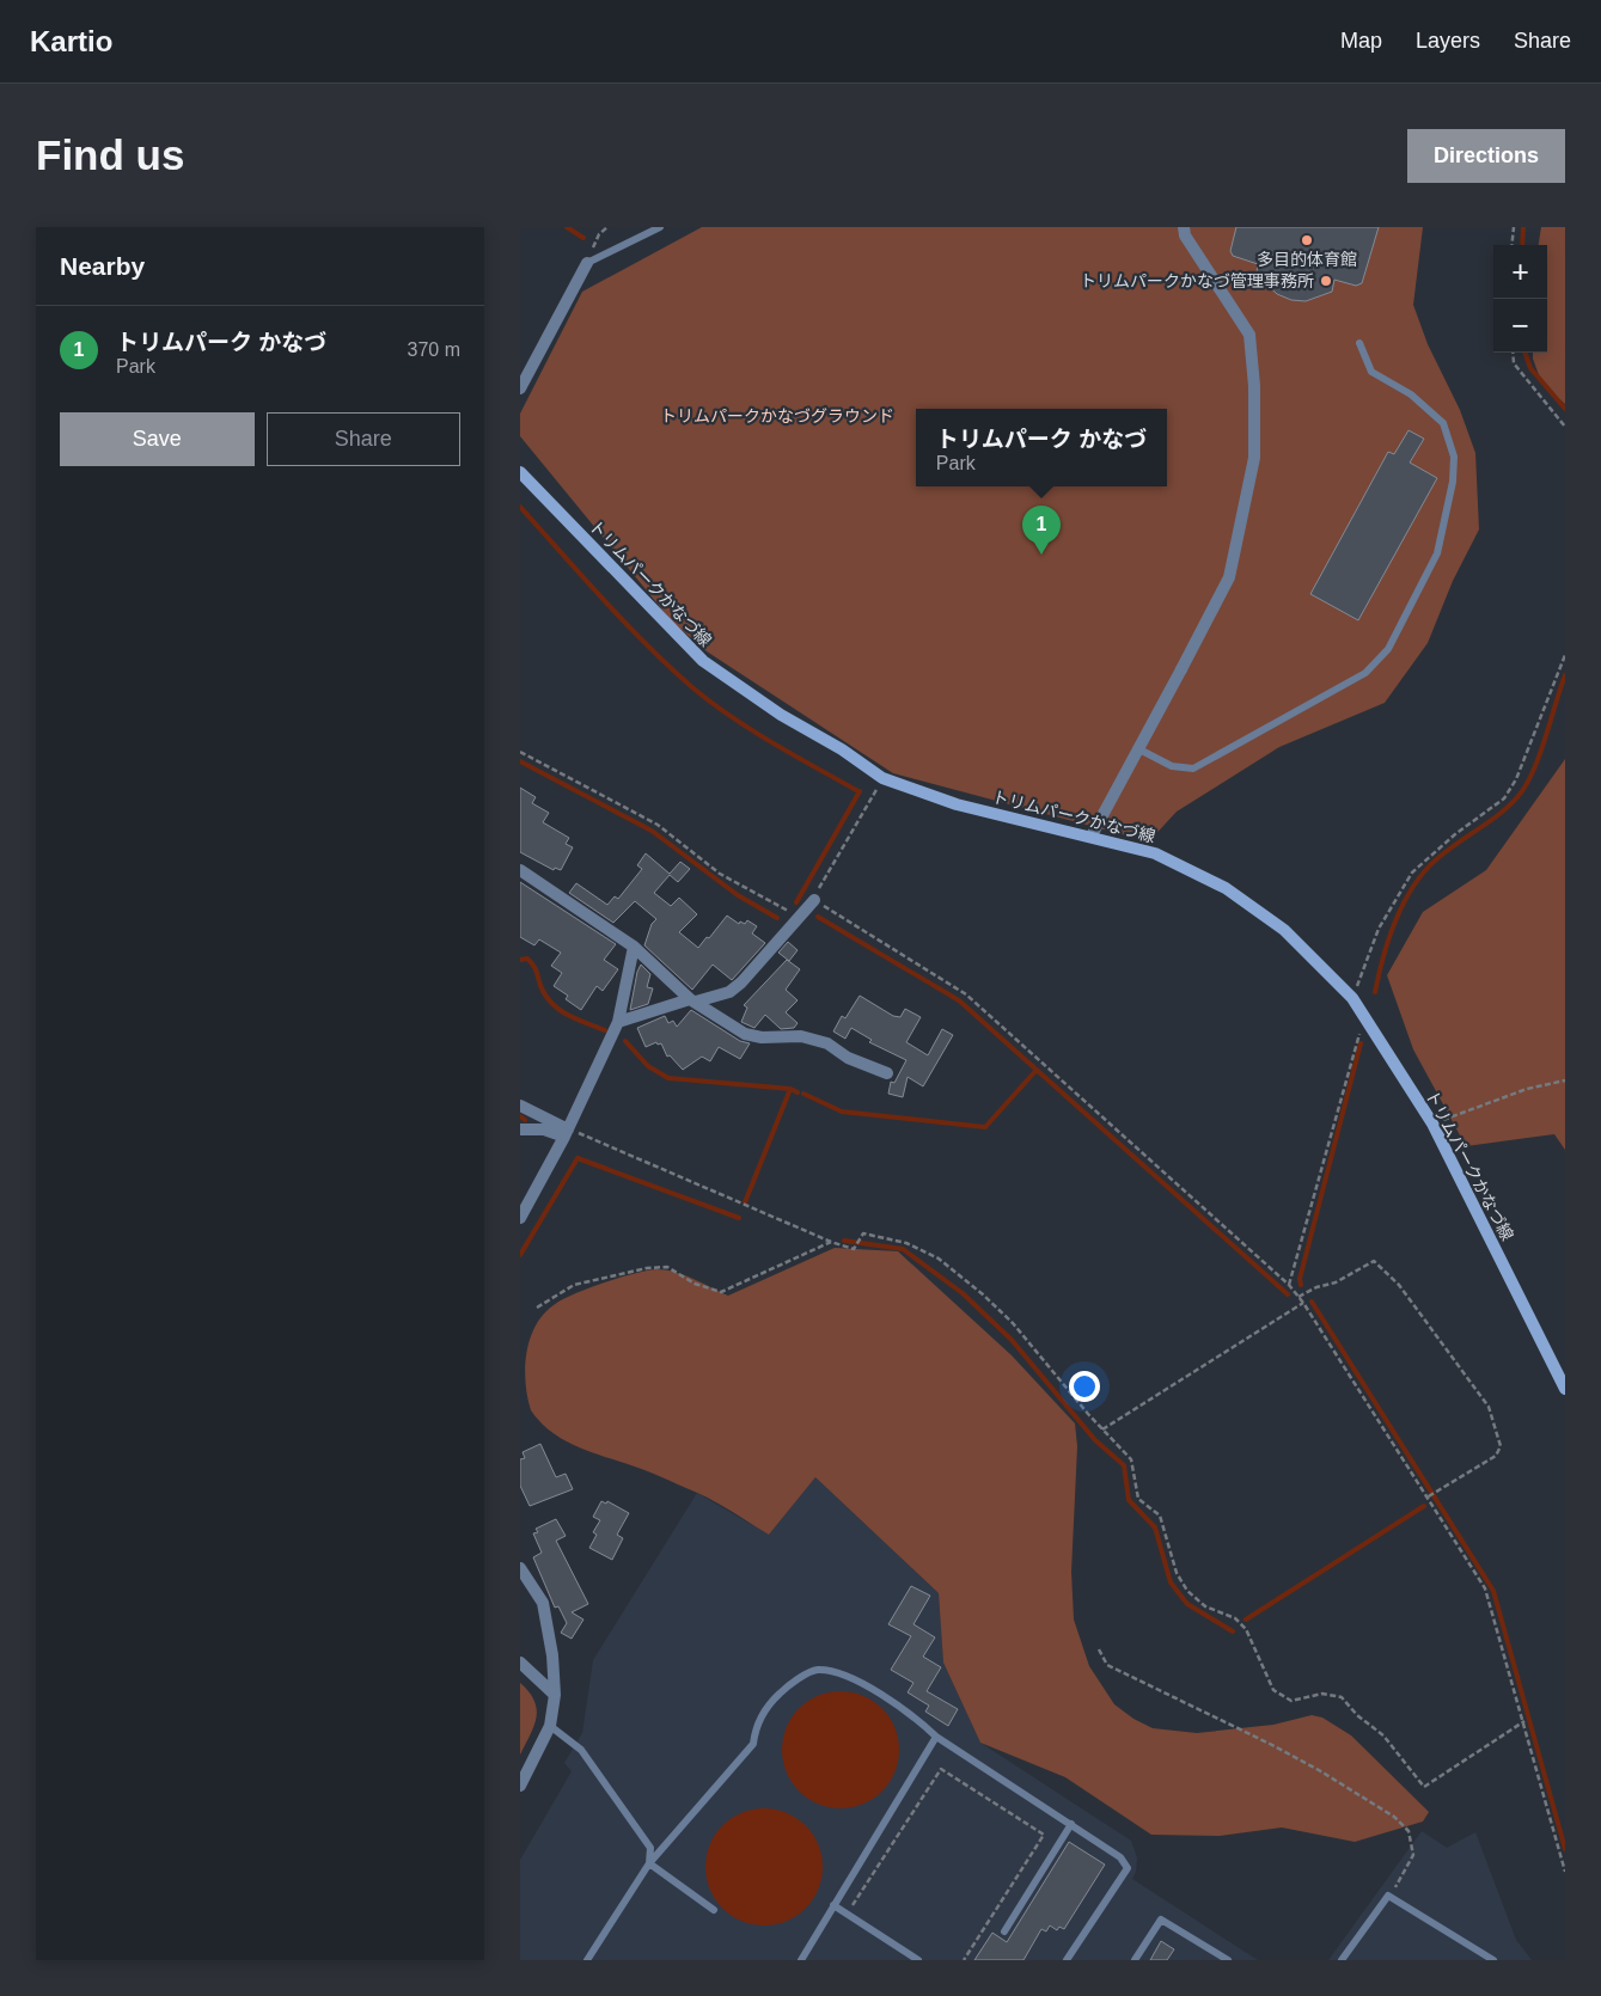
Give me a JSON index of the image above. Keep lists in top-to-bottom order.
{
  "streets": {
    "main road": ["トリムパークかなづ線"]
  },
  "parks": ["トリムパークかなづグラウンド"],
  "places": ["多目的体育館", "トリムパークかなづ管理事務所"],
  "page": {
    "header": "Kartio",
    "nav": ["Map", "Layers", "Share"],
    "buttons": [
      "Directions",
      ["Save", "Share"]
    ],
    "title": "Find us",
    "heading": "Nearby",
    "map_buttons": ["+", "−"],
    "list": [
      {
        "mark": "1",
        "name": "トリムパーク かなづ",
        "note": "Park",
        "value": "370 m"
      }
    ],
    "popup": ["トリムパーク かなづ", "Park"],
    "pins": "1"
  }
}
